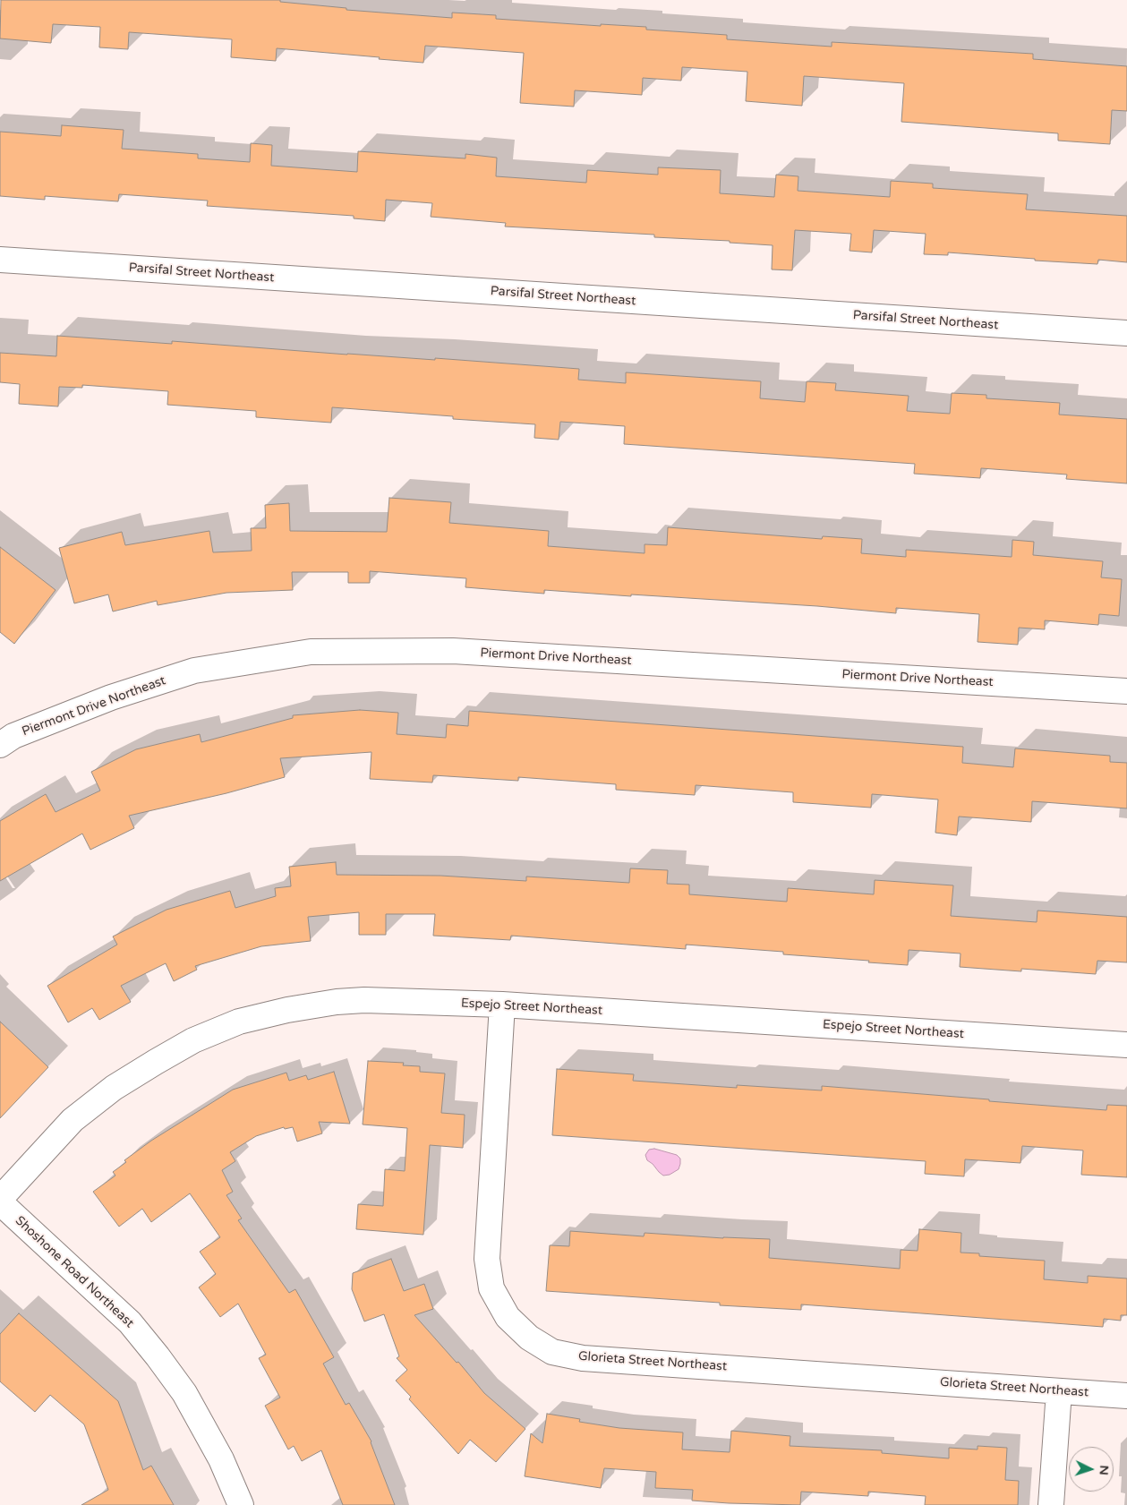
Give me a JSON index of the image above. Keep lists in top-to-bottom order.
{
  "streets": {
    "street": [
      "Parsifal Street Northeast",
      "Piermont Drive Northeast",
      "Espejo Street Northeast",
      "Shoshone Road Northeast",
      "Glorieta Street Northeast"
    ]
  },
  "crossings": [
    ["Espejo Street Northeast", "Glorieta Street Northeast"]
  ],
  "north": "right"
}
